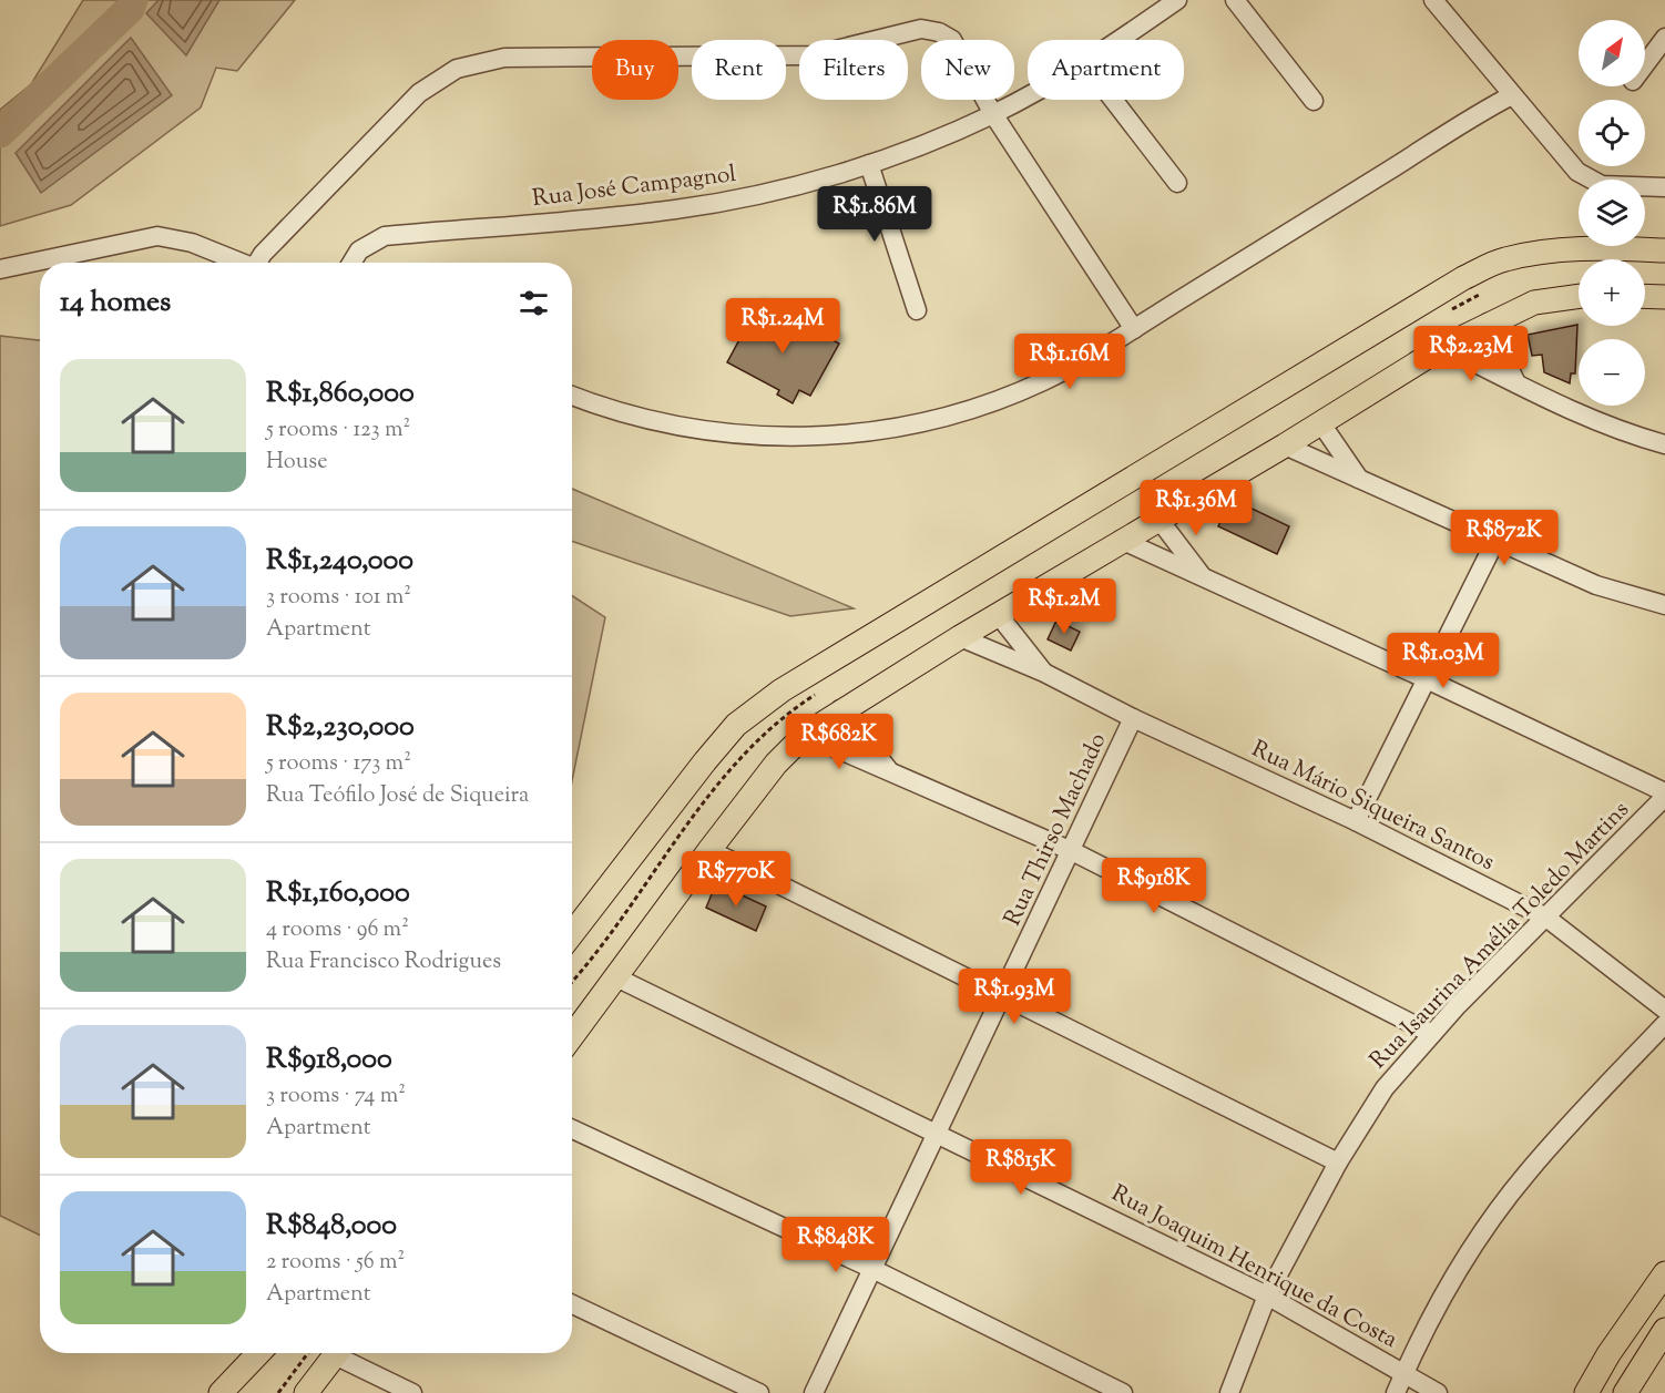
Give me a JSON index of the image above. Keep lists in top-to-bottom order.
{
  "streets": {
    "street": [
      "Rua José Campagnol",
      "Rua Mário Siqueira Santos",
      "Rua Thirso Machado",
      "Rua Isaurina Amélia Toledo Martins",
      "Rua Joaquim Henrique da Costa"
    ]
  },
  "crossings": [
    ["Rua Mário Siqueira Santos", "Rua Thirso Machado"],
    ["Rua Mário Siqueira Santos", "Rua Isaurina Amélia Toledo Martins"],
    ["Rua Thirso Machado", "Rua Joaquim Henrique da Costa"],
    ["Rua Isaurina Amélia Toledo Martins", "Rua Joaquim Henrique da Costa"]
  ],
  "north": "top right",
  "page": {
    "map_buttons": ["+", "−"],
    "chip": [
      "Buy",
      "Rent",
      "Filters",
      "New",
      "Apartment"
    ],
    "price": [
      "R$1.86M",
      "R$1.24M",
      "R$2.23M",
      "R$1.16M",
      "R$1.36M",
      "R$872K",
      "R$1.2M",
      "R$1.03M",
      "R$682K",
      "R$770K",
      "R$918K",
      "R$1.93M",
      "R$815K",
      "R$848K"
    ],
    "heading": "14 homes",
    "list": [
      {
        "name": "R$1,860,000",
        "note": "5 rooms · 123 m² · House"
      },
      {
        "name": "R$1,240,000",
        "note": "3 rooms · 101 m² · Apartment"
      },
      {
        "name": "R$2,230,000",
        "note": "5 rooms · 173 m² · Rua Teófilo José de Siqueira"
      },
      {
        "name": "R$1,160,000",
        "note": "4 rooms · 96 m² · Rua Francisco Rodrigues"
      },
      {
        "name": "R$918,000",
        "note": "3 rooms · 74 m² · Apartment"
      },
      {
        "name": "R$848,000",
        "note": "2 rooms · 56 m² · Apartment"
      }
    ]
  }
}
